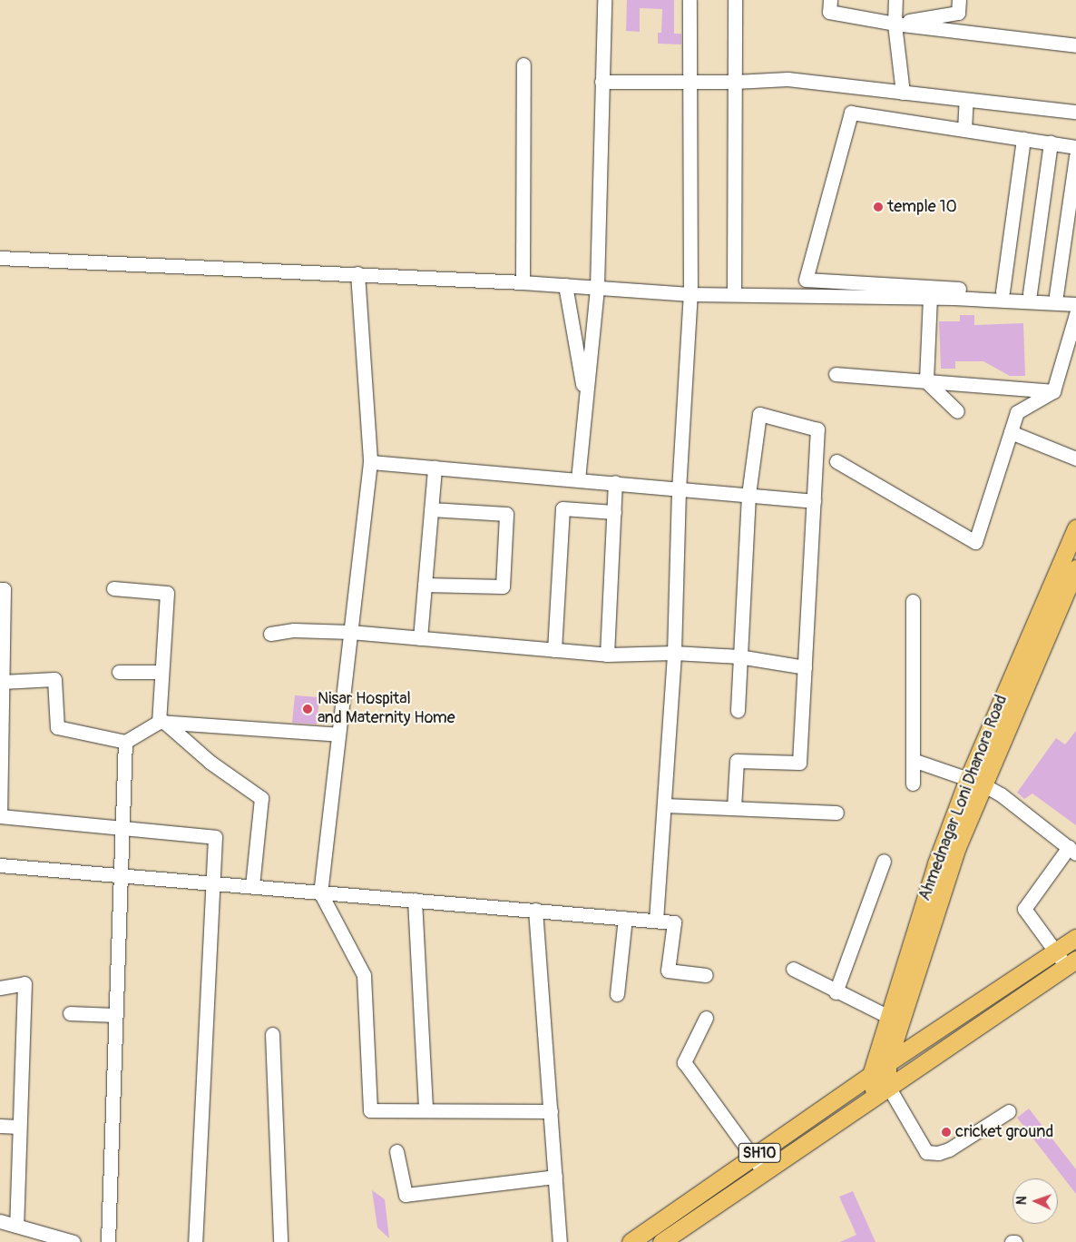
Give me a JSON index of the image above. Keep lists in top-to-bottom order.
{
  "streets": {
    "main road": ["Ahmednagar Loni Dhanora Road", "SH10"]
  },
  "crossings": [
    ["Ahmednagar Loni Dhanora Road", "SH10"]
  ],
  "places": ["temple 10", "Nisar Hospital and Maternity Home", "cricket ground"],
  "north": "left"
}
